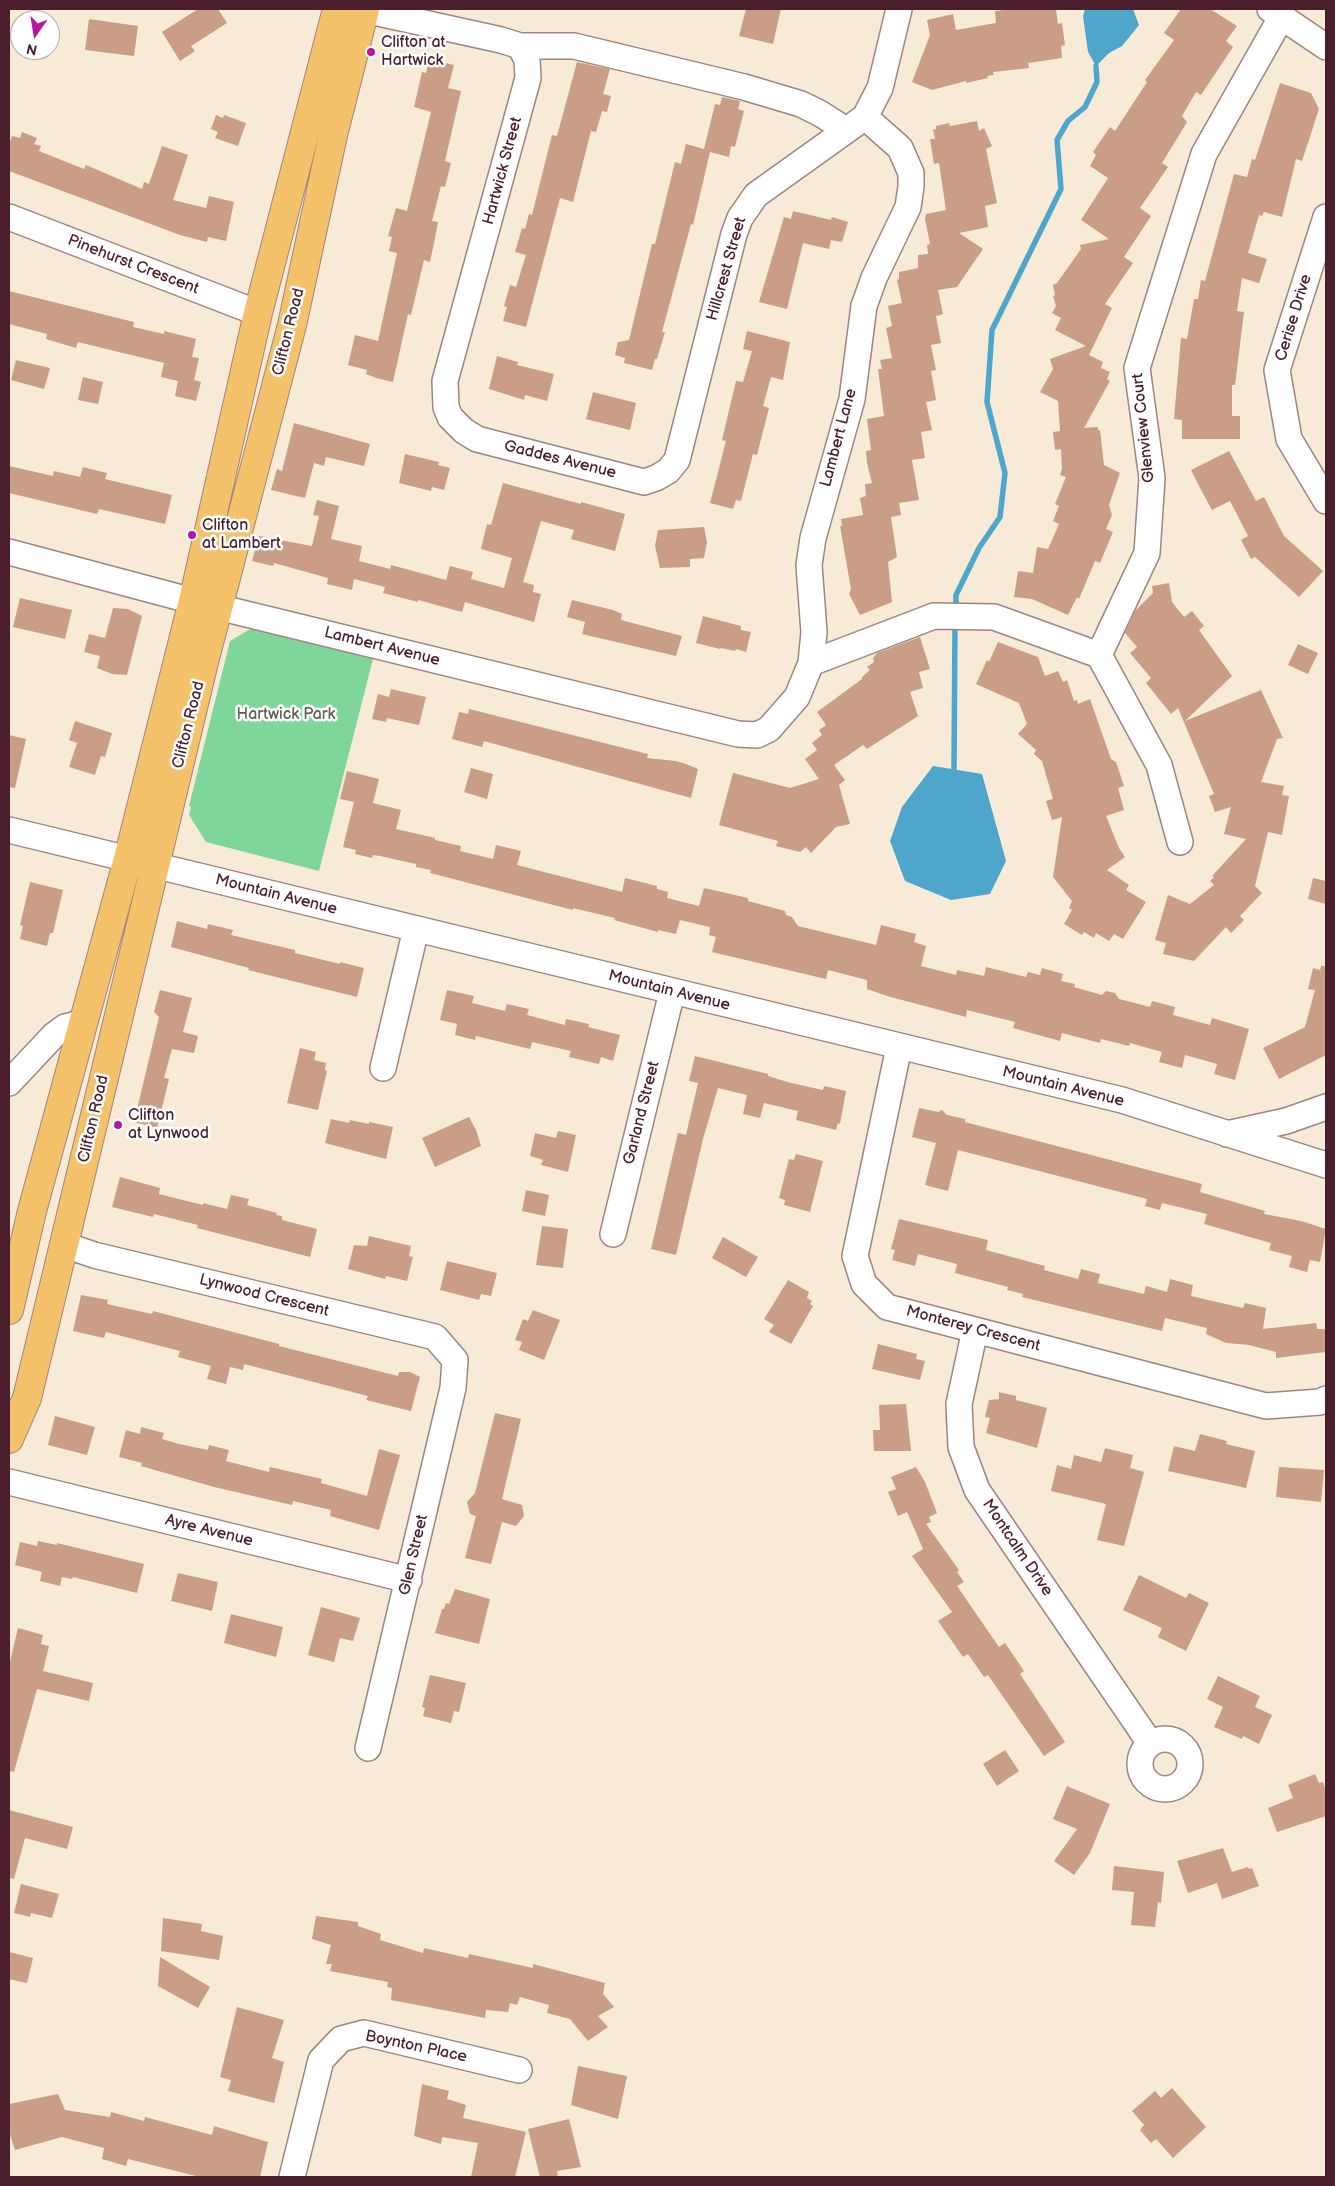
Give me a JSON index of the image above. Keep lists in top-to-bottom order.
{
  "streets": {
    "main road": ["Clifton Road"],
    "street": [
      "Hartwick Street",
      "Pinehurst Crescent",
      "Hillcrest Street",
      "Cerise Drive",
      "Glenview Court",
      "Lambert Lane",
      "Gaddes Avenue",
      "Lambert Avenue",
      "Mountain Avenue",
      "Garland Street",
      "Lynwood Crescent",
      "Monterey Crescent",
      "Ayre Avenue",
      "Montcalm Drive",
      "Glen Street",
      "Boynton Place"
    ]
  },
  "crossings": [
    ["Hartwick Street", "Lambert Lane"],
    ["Hartwick Street", "Gaddes Avenue"],
    ["Pinehurst Crescent", "Clifton Road"],
    ["Hillcrest Street", "Lambert Lane"],
    ["Hillcrest Street", "Gaddes Avenue"],
    ["Clifton Road", "Lambert Avenue"],
    ["Clifton Road", "Mountain Avenue"],
    ["Clifton Road", "Lynwood Crescent"],
    ["Lambert Lane", "Lambert Avenue"],
    ["Mountain Avenue", "Garland Street"],
    ["Mountain Avenue", "Monterey Crescent"],
    ["Lynwood Crescent", "Glen Street"],
    ["Monterey Crescent", "Montcalm Drive"],
    ["Ayre Avenue", "Glen Street"]
  ],
  "parks": ["Hartwick Park"],
  "places": ["Clifton at Hartwick", "Clifton at Lambert", "Clifton at Lynwood"],
  "north": "bottom"
}
